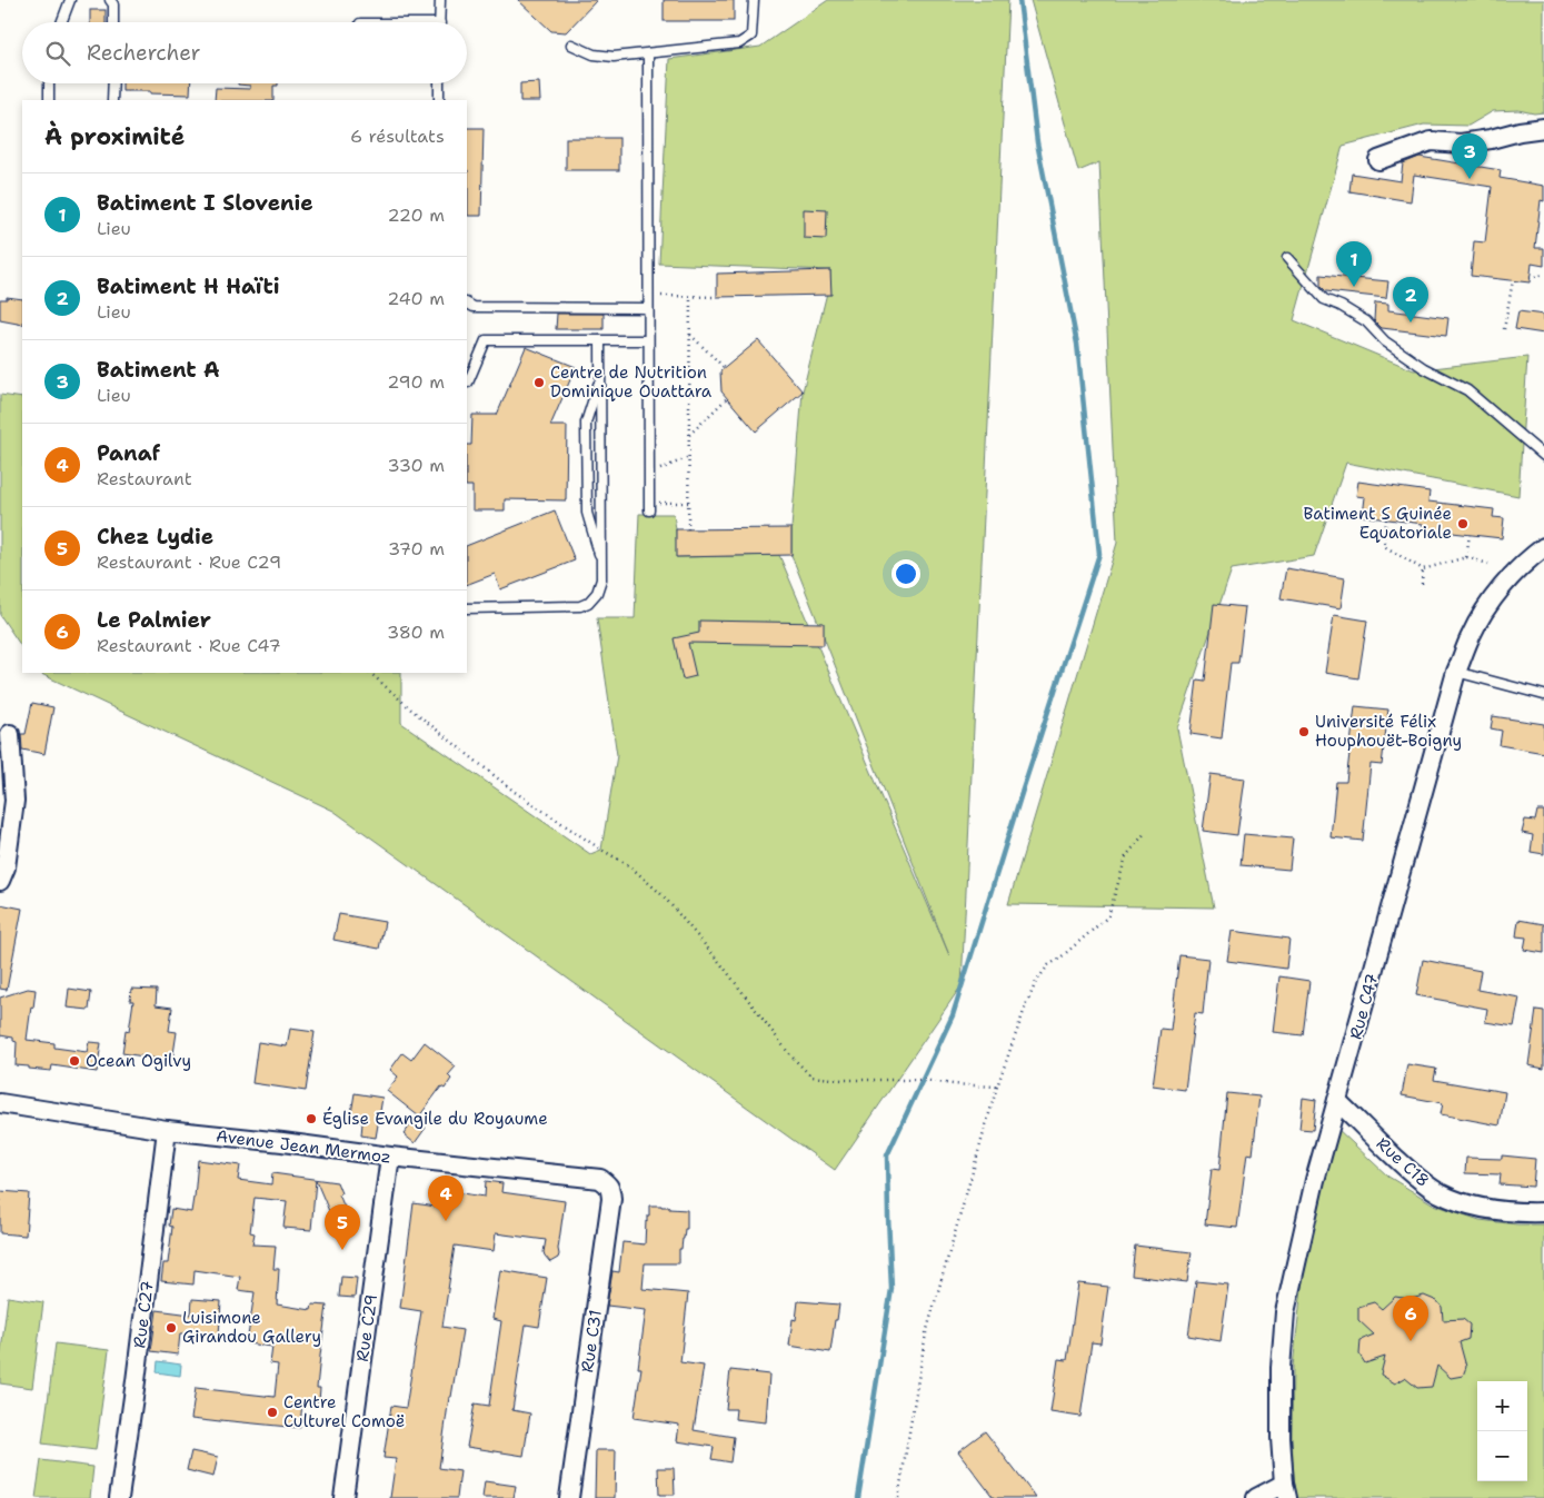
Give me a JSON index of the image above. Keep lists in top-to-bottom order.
{
  "streets": {
    "street": [
      "Rue C47",
      "Avenue Jean Mermoz",
      "Rue C18",
      "Rue C27",
      "Rue C29",
      "Rue C31"
    ]
  },
  "crossings": [
    ["Rue C47", "Rue C18"],
    ["Avenue Jean Mermoz", "Rue C27"],
    ["Avenue Jean Mermoz", "Rue C29"],
    ["Avenue Jean Mermoz", "Rue C31"]
  ],
  "places": [
    "Centre de Nutrition Dominique Ouattara",
    "Batiment S Guinée Equatoriale",
    "Université Félix Houphouët-Boigny",
    "Ocean Ogilvy",
    "Église Evangile du Royaume",
    "Luisimone Girandou Gallery",
    "Centre Culturel Comoë"
  ],
  "page": {
    "search": "Rechercher",
    "heading": ["À proximité", "6 résultats"],
    "pins": [
      "3",
      "1",
      "2",
      "4",
      "5",
      "6"
    ],
    "list": [
      {
        "mark": "1",
        "name": "Batiment I Slovenie",
        "note": "Lieu",
        "value": "220 m"
      },
      {
        "mark": "2",
        "name": "Batiment H Haïti",
        "note": "Lieu",
        "value": "240 m"
      },
      {
        "mark": "3",
        "name": "Batiment A",
        "note": "Lieu",
        "value": "290 m"
      },
      {
        "mark": "4",
        "name": "Panaf",
        "note": "Restaurant",
        "value": "330 m"
      },
      {
        "mark": "5",
        "name": "Chez Lydie",
        "note": "Restaurant · Rue C29",
        "value": "370 m"
      },
      {
        "mark": "6",
        "name": "Le Palmier",
        "note": "Restaurant · Rue C47",
        "value": "380 m"
      }
    ],
    "map_buttons": ["+", "−"]
  }
}
